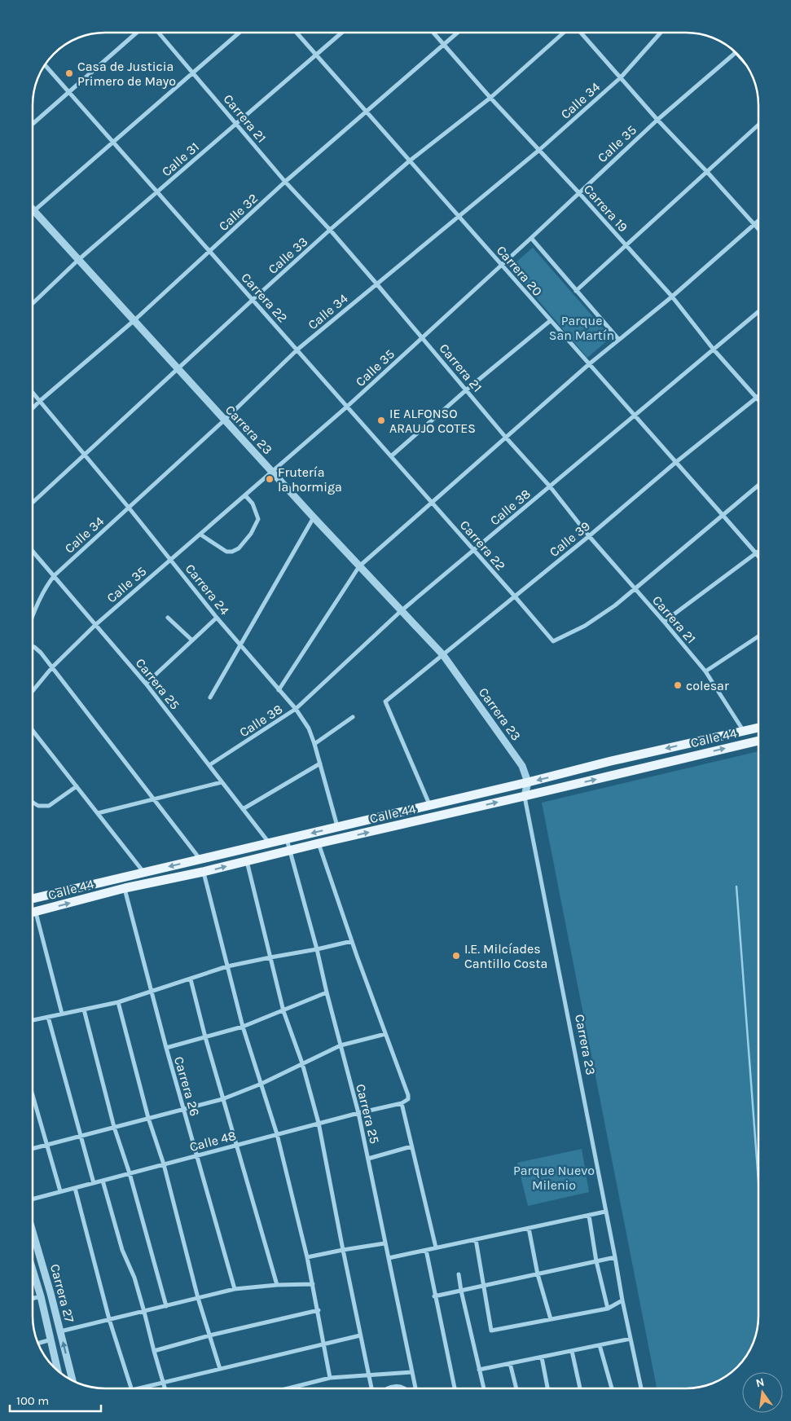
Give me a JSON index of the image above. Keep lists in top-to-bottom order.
{
  "streets": {
    "main road": ["Calle 44"],
    "street": [
      "Calle 34",
      "Carrera 21",
      "Calle 35",
      "Calle 31",
      "Carrera 19",
      "Calle 32",
      "Calle 33",
      "Carrera 20",
      "Carrera 22",
      "Carrera 23",
      "Calle 38",
      "Calle 39",
      "Carrera 24",
      "Carrera 25",
      "Carrera 26",
      "Calle 48",
      "Carrera 27"
    ]
  },
  "crossings": [
    ["Calle 34", "Carrera 21"],
    ["Calle 34", "Carrera 19"],
    ["Calle 34", "Carrera 20"],
    ["Calle 34", "Carrera 22"],
    ["Calle 34", "Carrera 23"],
    ["Calle 34", "Carrera 24"],
    ["Calle 34", "Carrera 25"],
    ["Carrera 21", "Calle 35"],
    ["Carrera 21", "Calle 31"],
    ["Carrera 21", "Calle 32"],
    ["Carrera 21", "Calle 33"],
    ["Carrera 21", "Carrera 22"],
    ["Carrera 21", "Calle 38"],
    ["Carrera 21", "Calle 39"],
    ["Carrera 21", "Calle 44"],
    ["Calle 35", "Carrera 19"],
    ["Calle 35", "Carrera 20"],
    ["Calle 35", "Carrera 22"],
    ["Calle 35", "Carrera 23"],
    ["Calle 35", "Carrera 24"],
    ["Calle 35", "Carrera 25"],
    ["Calle 31", "Carrera 20"],
    ["Calle 31", "Carrera 22"],
    ["Calle 31", "Carrera 23"],
    ["Carrera 19", "Calle 32"],
    ["Carrera 19", "Calle 33"],
    ["Carrera 19", "Calle 38"],
    ["Carrera 19", "Calle 39"],
    ["Calle 32", "Carrera 20"],
    ["Calle 32", "Carrera 22"],
    ["Calle 32", "Carrera 23"],
    ["Calle 32", "Carrera 24"],
    ["Calle 33", "Carrera 20"],
    ["Calle 33", "Carrera 22"],
    ["Calle 33", "Carrera 23"],
    ["Calle 33", "Carrera 24"],
    ["Carrera 20", "Calle 38"],
    ["Carrera 20", "Calle 39"],
    ["Carrera 22", "Calle 38"],
    ["Carrera 22", "Calle 39"],
    ["Carrera 23", "Calle 38"],
    ["Carrera 23", "Calle 39"],
    ["Carrera 23", "Calle 44"],
    ["Calle 38", "Carrera 24"],
    ["Calle 38", "Carrera 25"],
    ["Calle 39", "Calle 44"],
    ["Carrera 24", "Calle 44"],
    ["Carrera 25", "Calle 44"],
    ["Carrera 25", "Calle 48"],
    ["Calle 44", "Carrera 26"],
    ["Carrera 26", "Calle 48"]
  ],
  "parks": ["Parque San Martín", "Parque Nuevo Milenio"],
  "places": [
    "Casa de Justicia Primero de Mayo",
    "IE ALFONSO ARAUJO COTES",
    "Frutería la hormiga",
    "colesar",
    "I.E. Milcíades Cantillo Costa"
  ],
  "scale_bar": "100 m",
  "north": "top"
}
